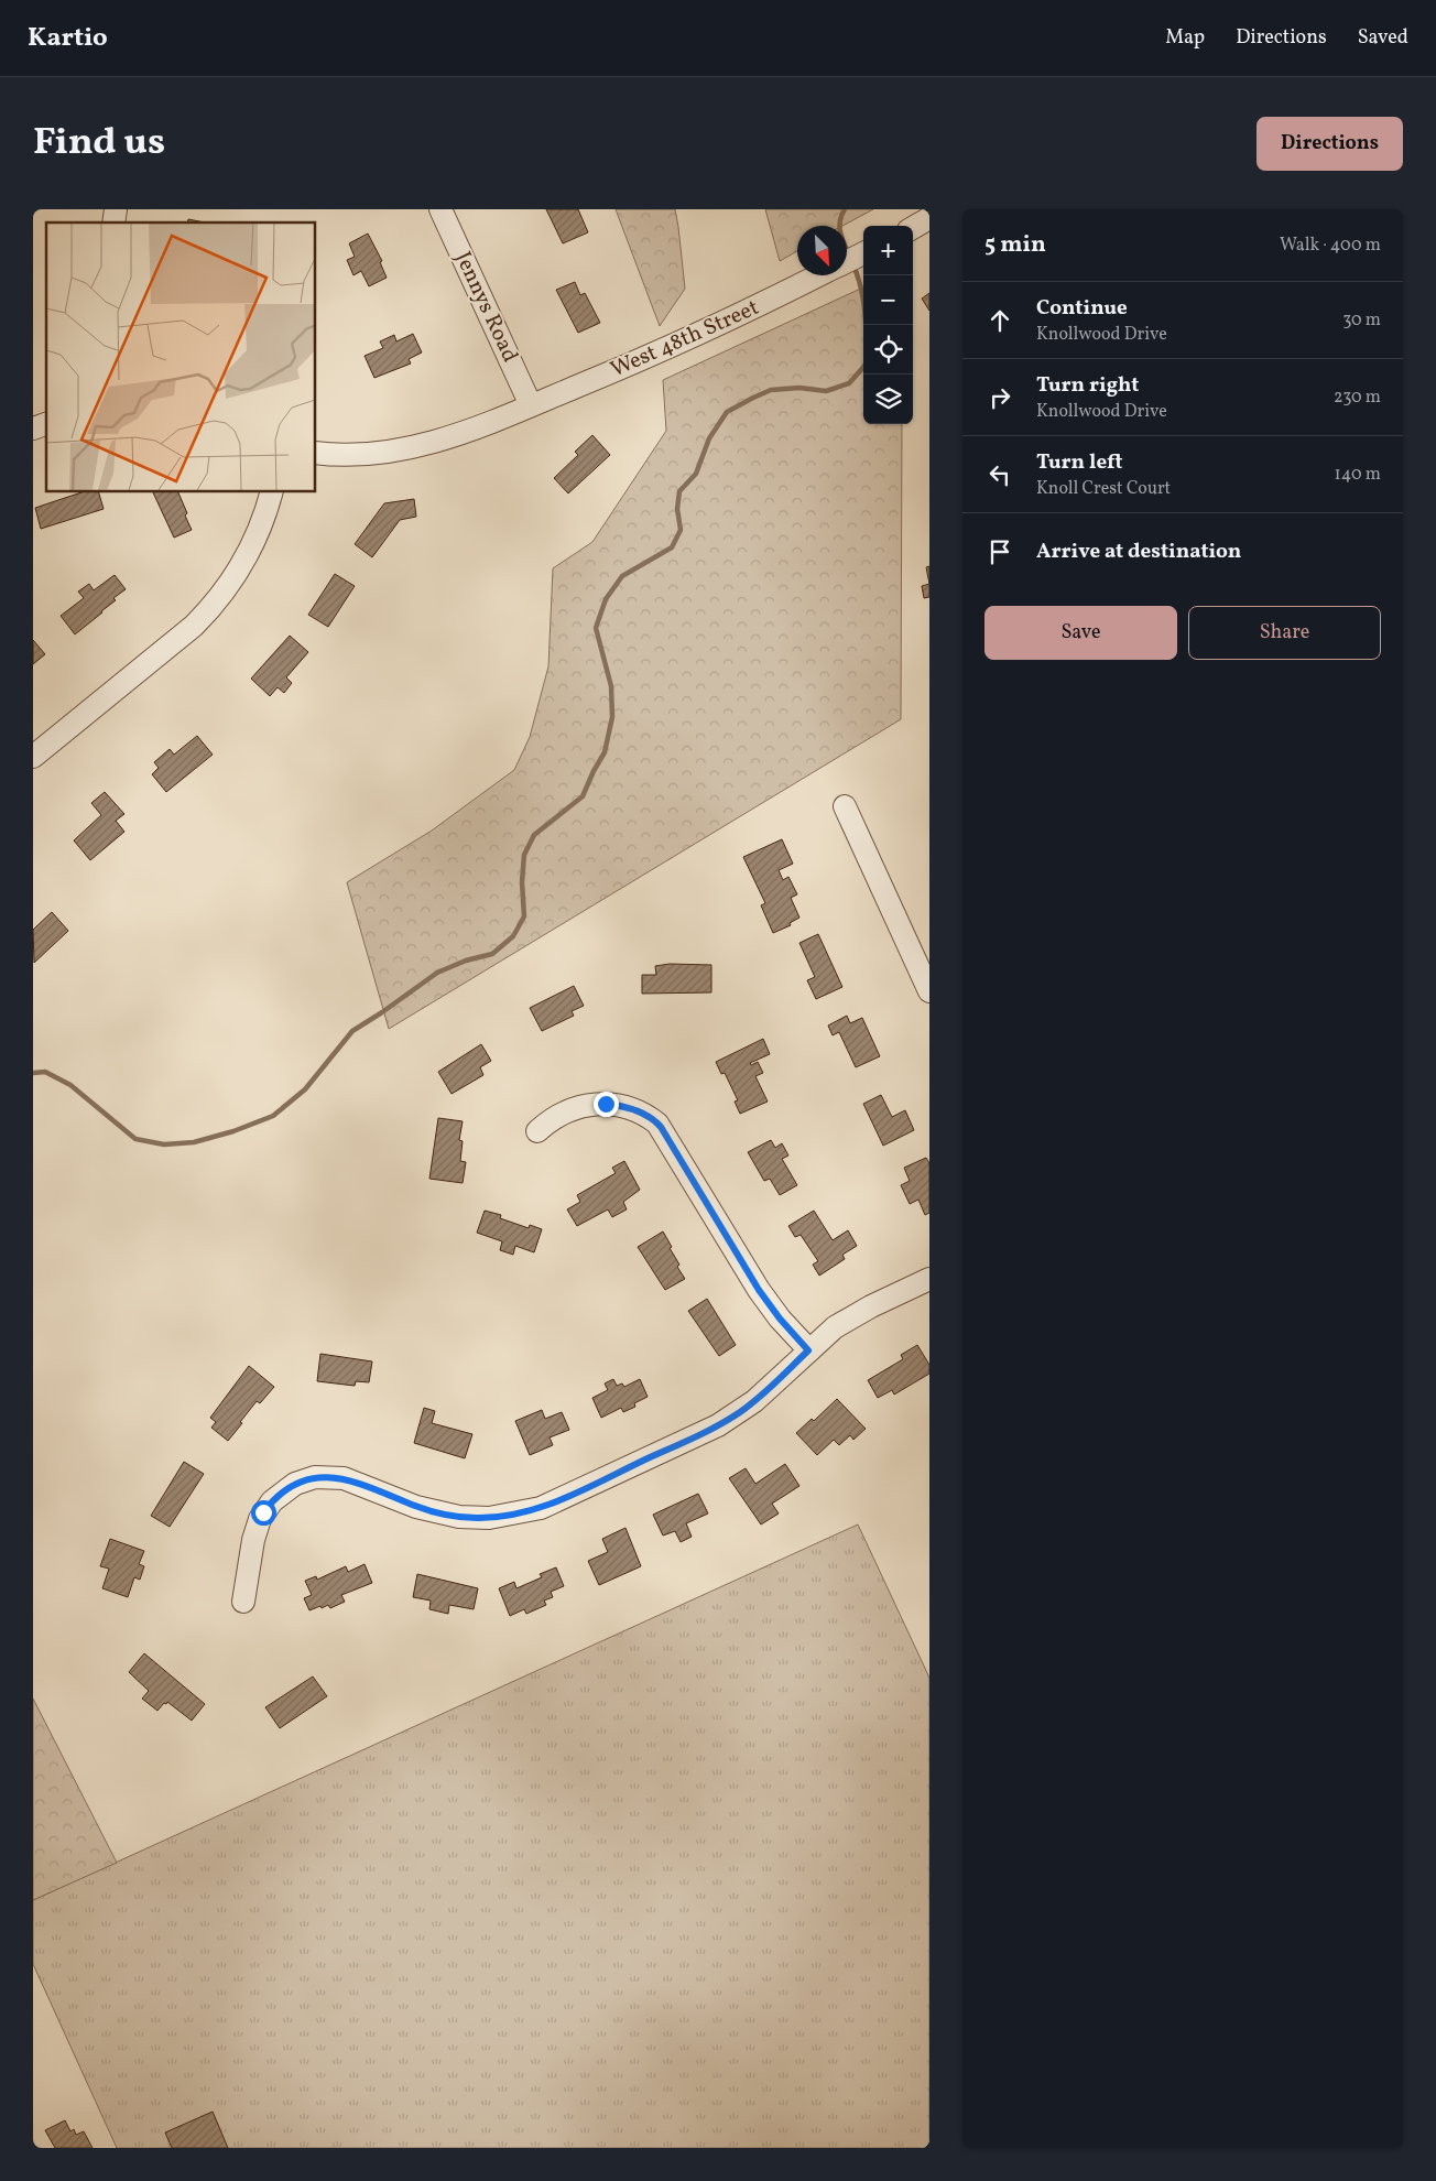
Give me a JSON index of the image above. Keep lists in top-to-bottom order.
{
  "streets": {
    "street": ["Jennys Road", "West 48th Street"]
  },
  "crossings": [
    ["Jennys Road", "West 48th Street"]
  ],
  "north": "bottom right",
  "page": {
    "header": "Kartio",
    "nav": ["Map", "Directions", "Saved"],
    "title": "Find us",
    "buttons": [
      "Directions",
      ["Save", "Share"]
    ],
    "heading": ["5 min", "Walk · 400 m"],
    "map_buttons": ["+", "−"],
    "list": [
      ["Continue", "Knollwood Drive", "30 m"],
      ["Turn right", "Knollwood Drive", "230 m"],
      ["Turn left", "Knoll Crest Court", "140 m"],
      "Arrive at destination"
    ]
  }
}
